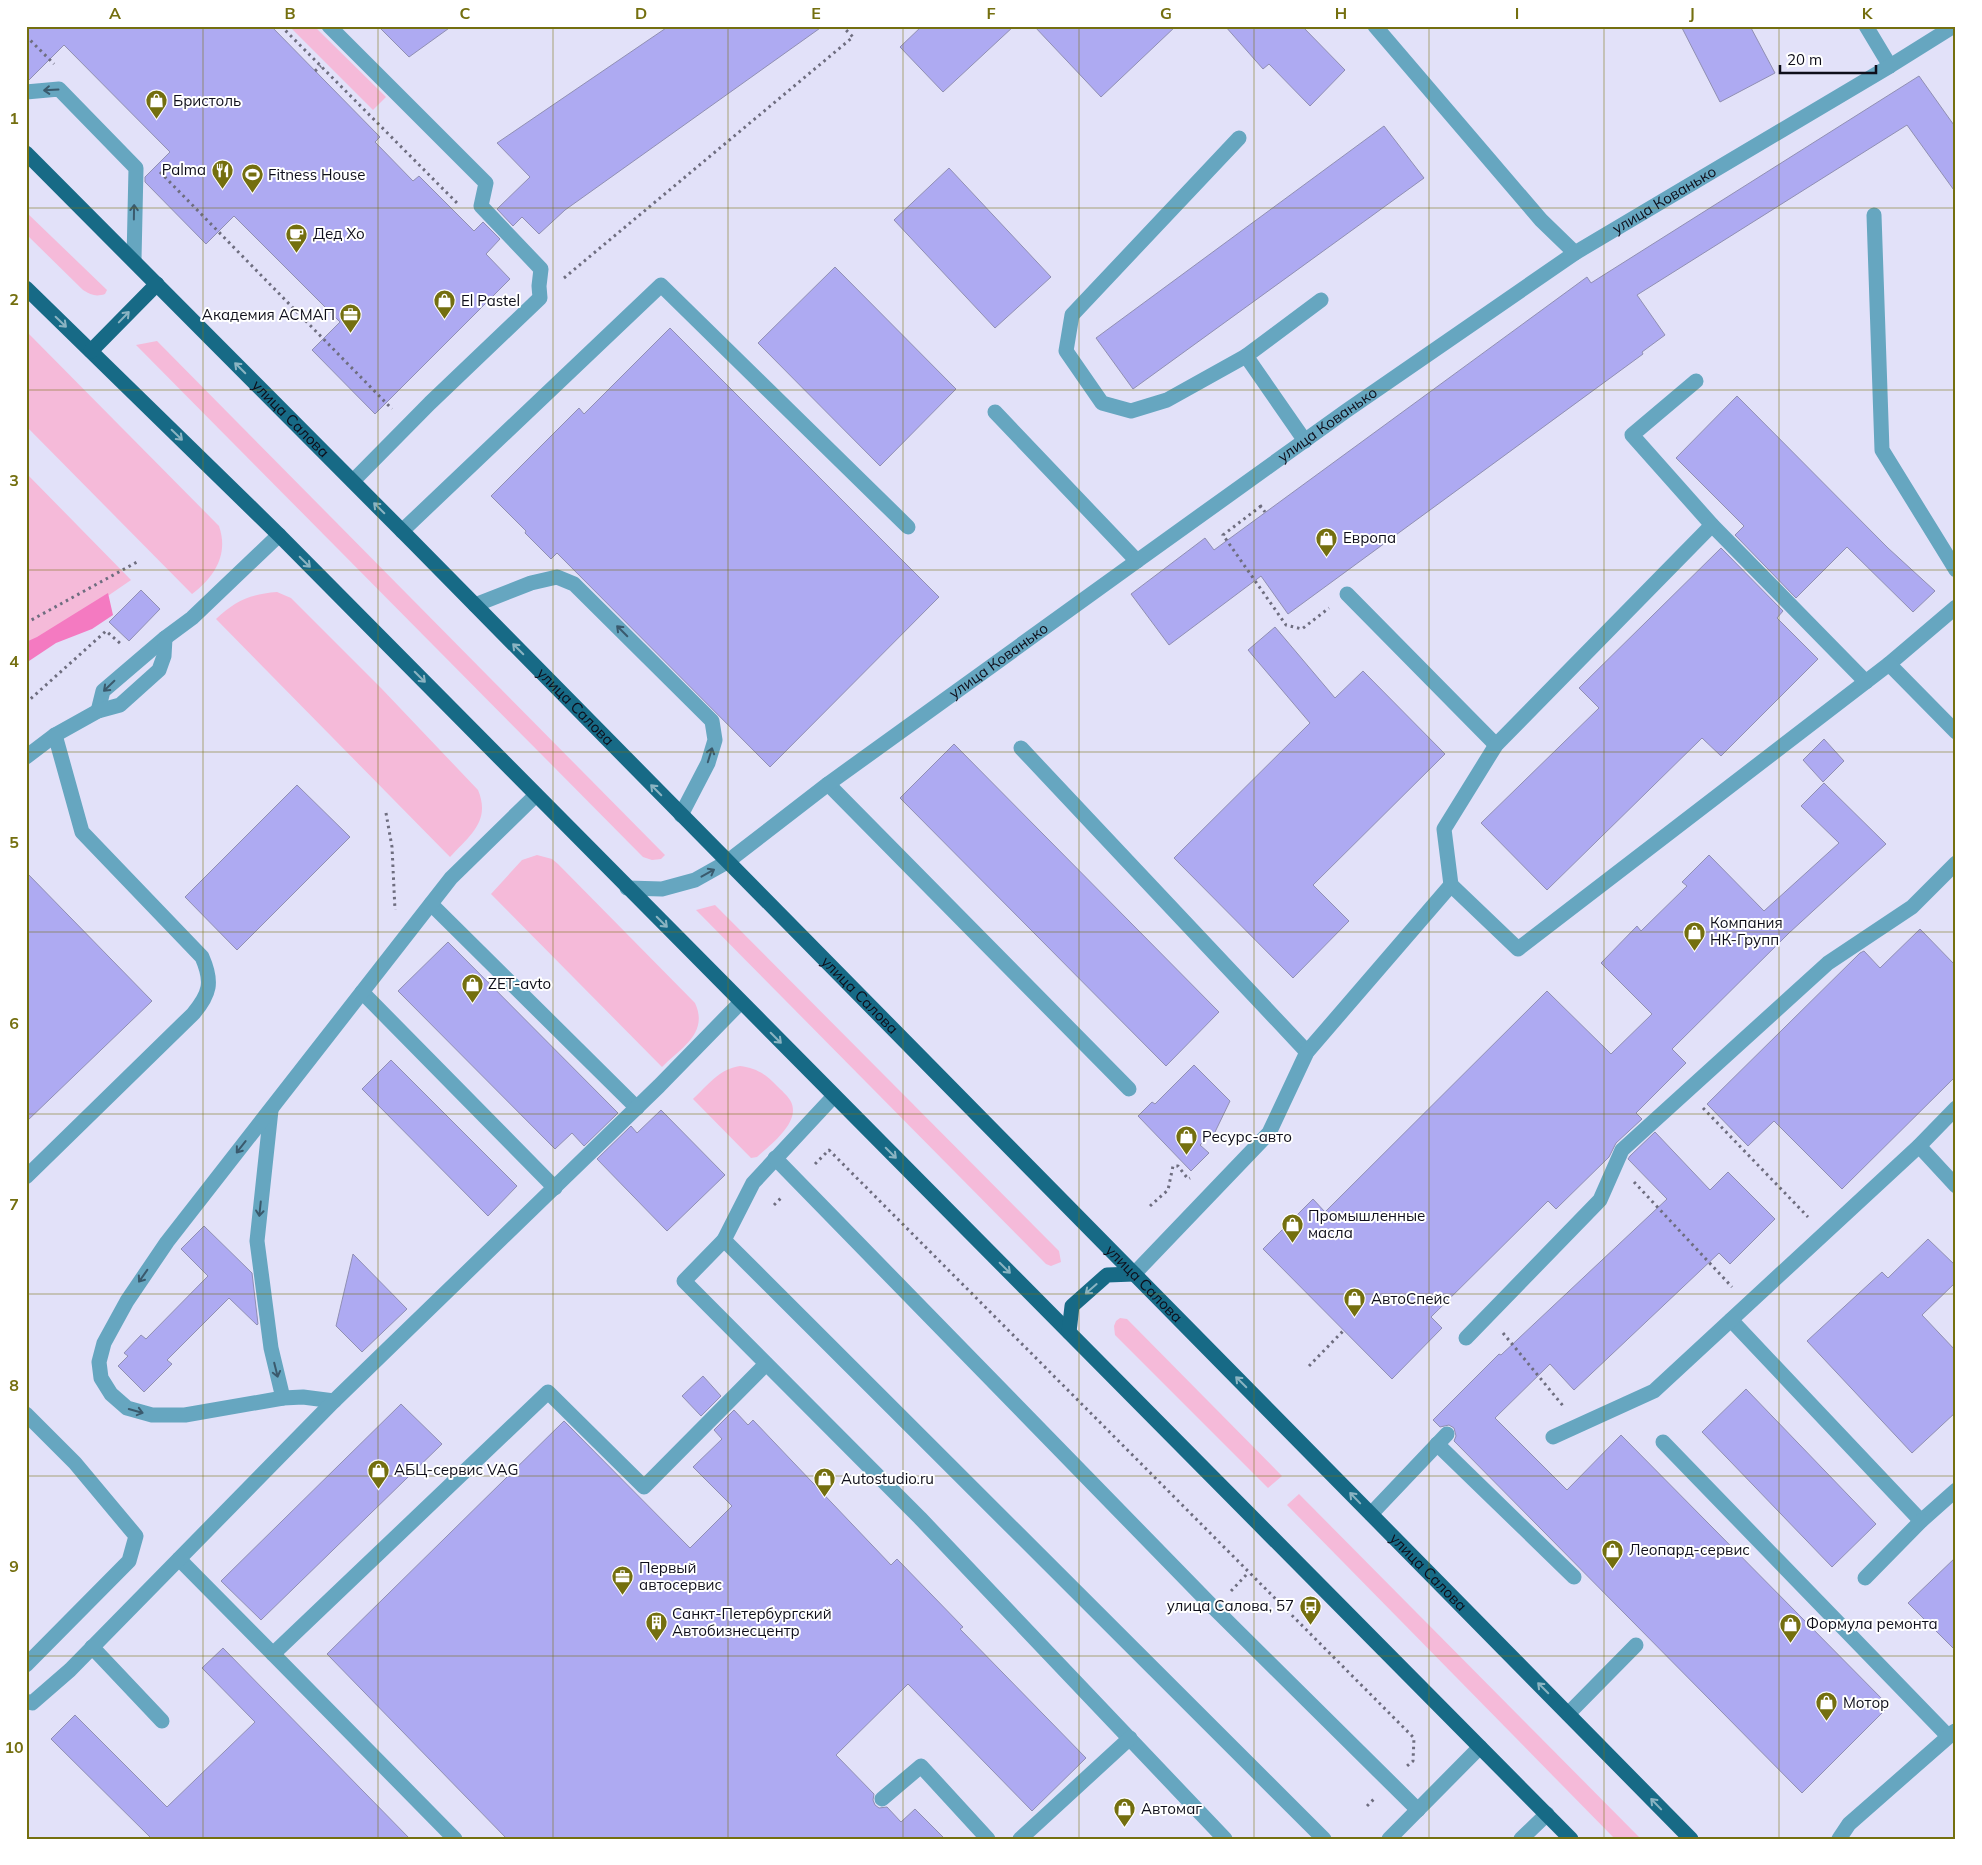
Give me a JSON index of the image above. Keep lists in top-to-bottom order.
{
  "streets": {
    "main road": ["улица Салова"],
    "street": ["улица Кованько"]
  },
  "crossings": [
    ["улица Кованько", "улица Салова"]
  ],
  "places": {
    "shop": [
      "Бристоль",
      "El Pastel",
      "Европа",
      "Компания НК-Групп",
      "ZET-avto",
      "Ресурс-авто",
      "Промышленные масла",
      "АвтоСпейс",
      "АБЦ-сервис VAG",
      "Autostudio.ru",
      "Леопард-сервис",
      "Формула ремонта",
      "Мотор",
      "Автомаг"
    ],
    "restaurant": ["Palma"],
    "sports": ["Fitness House"],
    "cafe": ["Дед Хо"],
    "office": ["Академия АСМАП", "Первый автосервис"],
    "bus stop": ["улица Салова, 57"],
    "building": ["Санкт-Петербургский Автобизнесцентр"]
  },
  "scale_bar": "20 m",
  "grid": {
    "columns": [
      "A",
      "B",
      "C",
      "D",
      "E",
      "F",
      "G",
      "H",
      "I",
      "J",
      "K"
    ],
    "rows": [
      "1",
      "2",
      "3",
      "4",
      "5",
      "6",
      "7",
      "8",
      "9",
      "10"
    ]
  }
}
